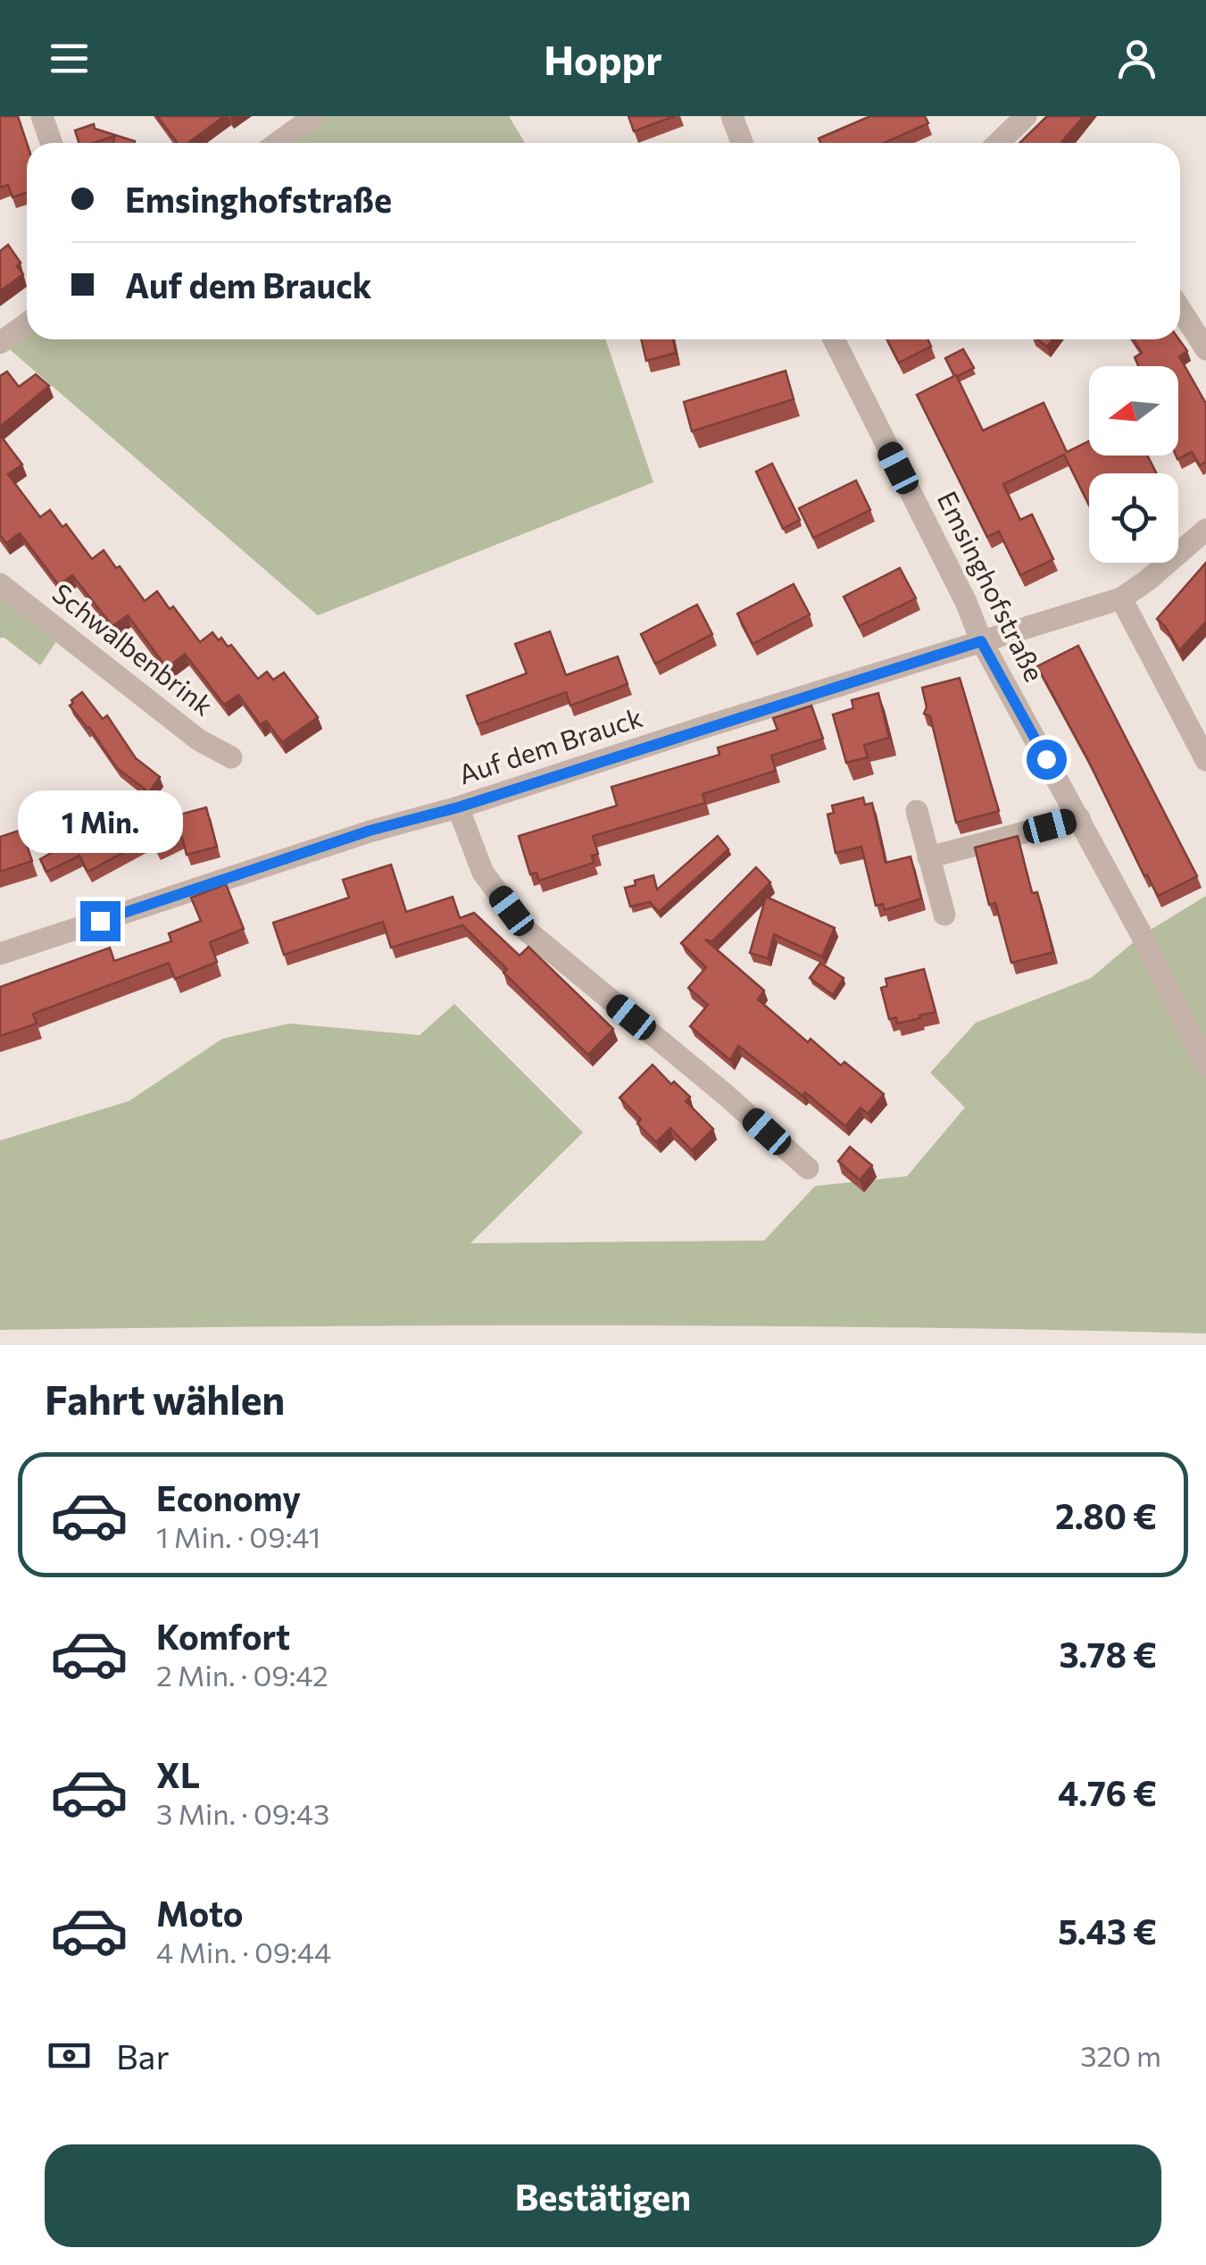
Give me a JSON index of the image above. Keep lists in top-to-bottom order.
{
  "streets": {
    "street": ["Emsinghofstraße", "Schwalbenbrink", "Auf dem Brauck"]
  },
  "crossings": [
    ["Emsinghofstraße", "Auf dem Brauck"]
  ],
  "north": "left",
  "page": {
    "header": "Hoppr",
    "banner": ["Emsinghofstraße", "Auf dem Brauck"],
    "bubble": "1 Min.",
    "heading": "Fahrt wählen",
    "list": [
      {
        "name": "Economy",
        "note": "1 Min. · 09:41",
        "value": "2.80 €"
      },
      {
        "name": "Komfort",
        "note": "2 Min. · 09:42",
        "value": "3.78 €"
      },
      {
        "name": "XL",
        "note": "3 Min. · 09:43",
        "value": "4.76 €"
      },
      {
        "name": "Moto",
        "note": "4 Min. · 09:44",
        "value": "5.43 €"
      }
    ],
    "pay": ["Bar", "320 m"],
    "buttons": "Bestätigen"
  }
}
